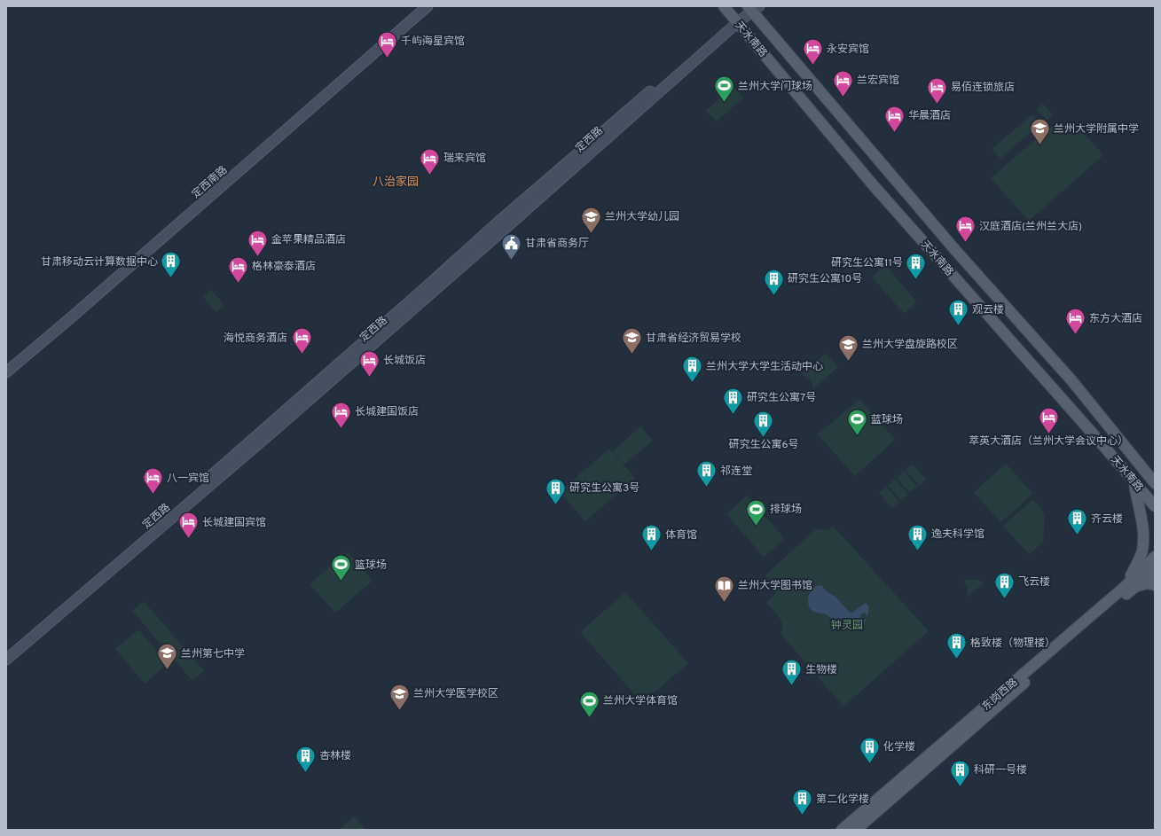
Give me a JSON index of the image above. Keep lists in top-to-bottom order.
{
  "streets": {
    "main road": [
      "天水南路",
      "定西路",
      "定西南路",
      "东岗西路"
    ]
  },
  "crossings": [
    ["天水南路", "定西路"]
  ],
  "districts": ["八治家园"],
  "parks": ["钟灵园"],
  "places": {
    "hotel": [
      "千屿·海星宾馆",
      "永安宾馆",
      "兰宏宾馆",
      "易佰连锁旅店",
      "华晨酒店",
      "瑞来宾馆",
      "汉庭酒店(兰州兰大店)",
      "金苹果精品酒店",
      "格林豪泰酒店",
      "东方大酒店",
      "海悦商务酒店",
      "长城饭店",
      "长城建国饭店",
      "萃英大酒店（兰州大学会议中心）",
      "八一宾馆",
      "长城建国宾馆"
    ],
    "sports": [
      "兰州大学门球场",
      "蓝球场",
      "排球场",
      "篮球场",
      "兰州大学体育馆"
    ],
    "school or university": [
      "兰州大学附属中学",
      "兰州大学幼儿园",
      "甘肃省经济贸易学校",
      "兰州大学盘旋路校区",
      "兰州第七中学",
      "兰州大学医学校区"
    ],
    "public building": ["甘肃省商务厅"],
    "building": [
      "甘肃移动云计算数据中心",
      "研究生公寓11号",
      "研究生公寓10号",
      "观云楼",
      "兰州大学大学生活动中心",
      "研究生公寓7号",
      "研究生公寓6号",
      "祁连堂",
      "研究生公寓3号",
      "齐云楼",
      "逸夫科学馆",
      "体育馆",
      "飞云楼",
      "格致楼（物理楼）",
      "生物楼",
      "化学楼",
      "杏林楼",
      "科研一号楼",
      "第二化学楼"
    ],
    "library": ["兰州大学图书馆"]
  }
}
